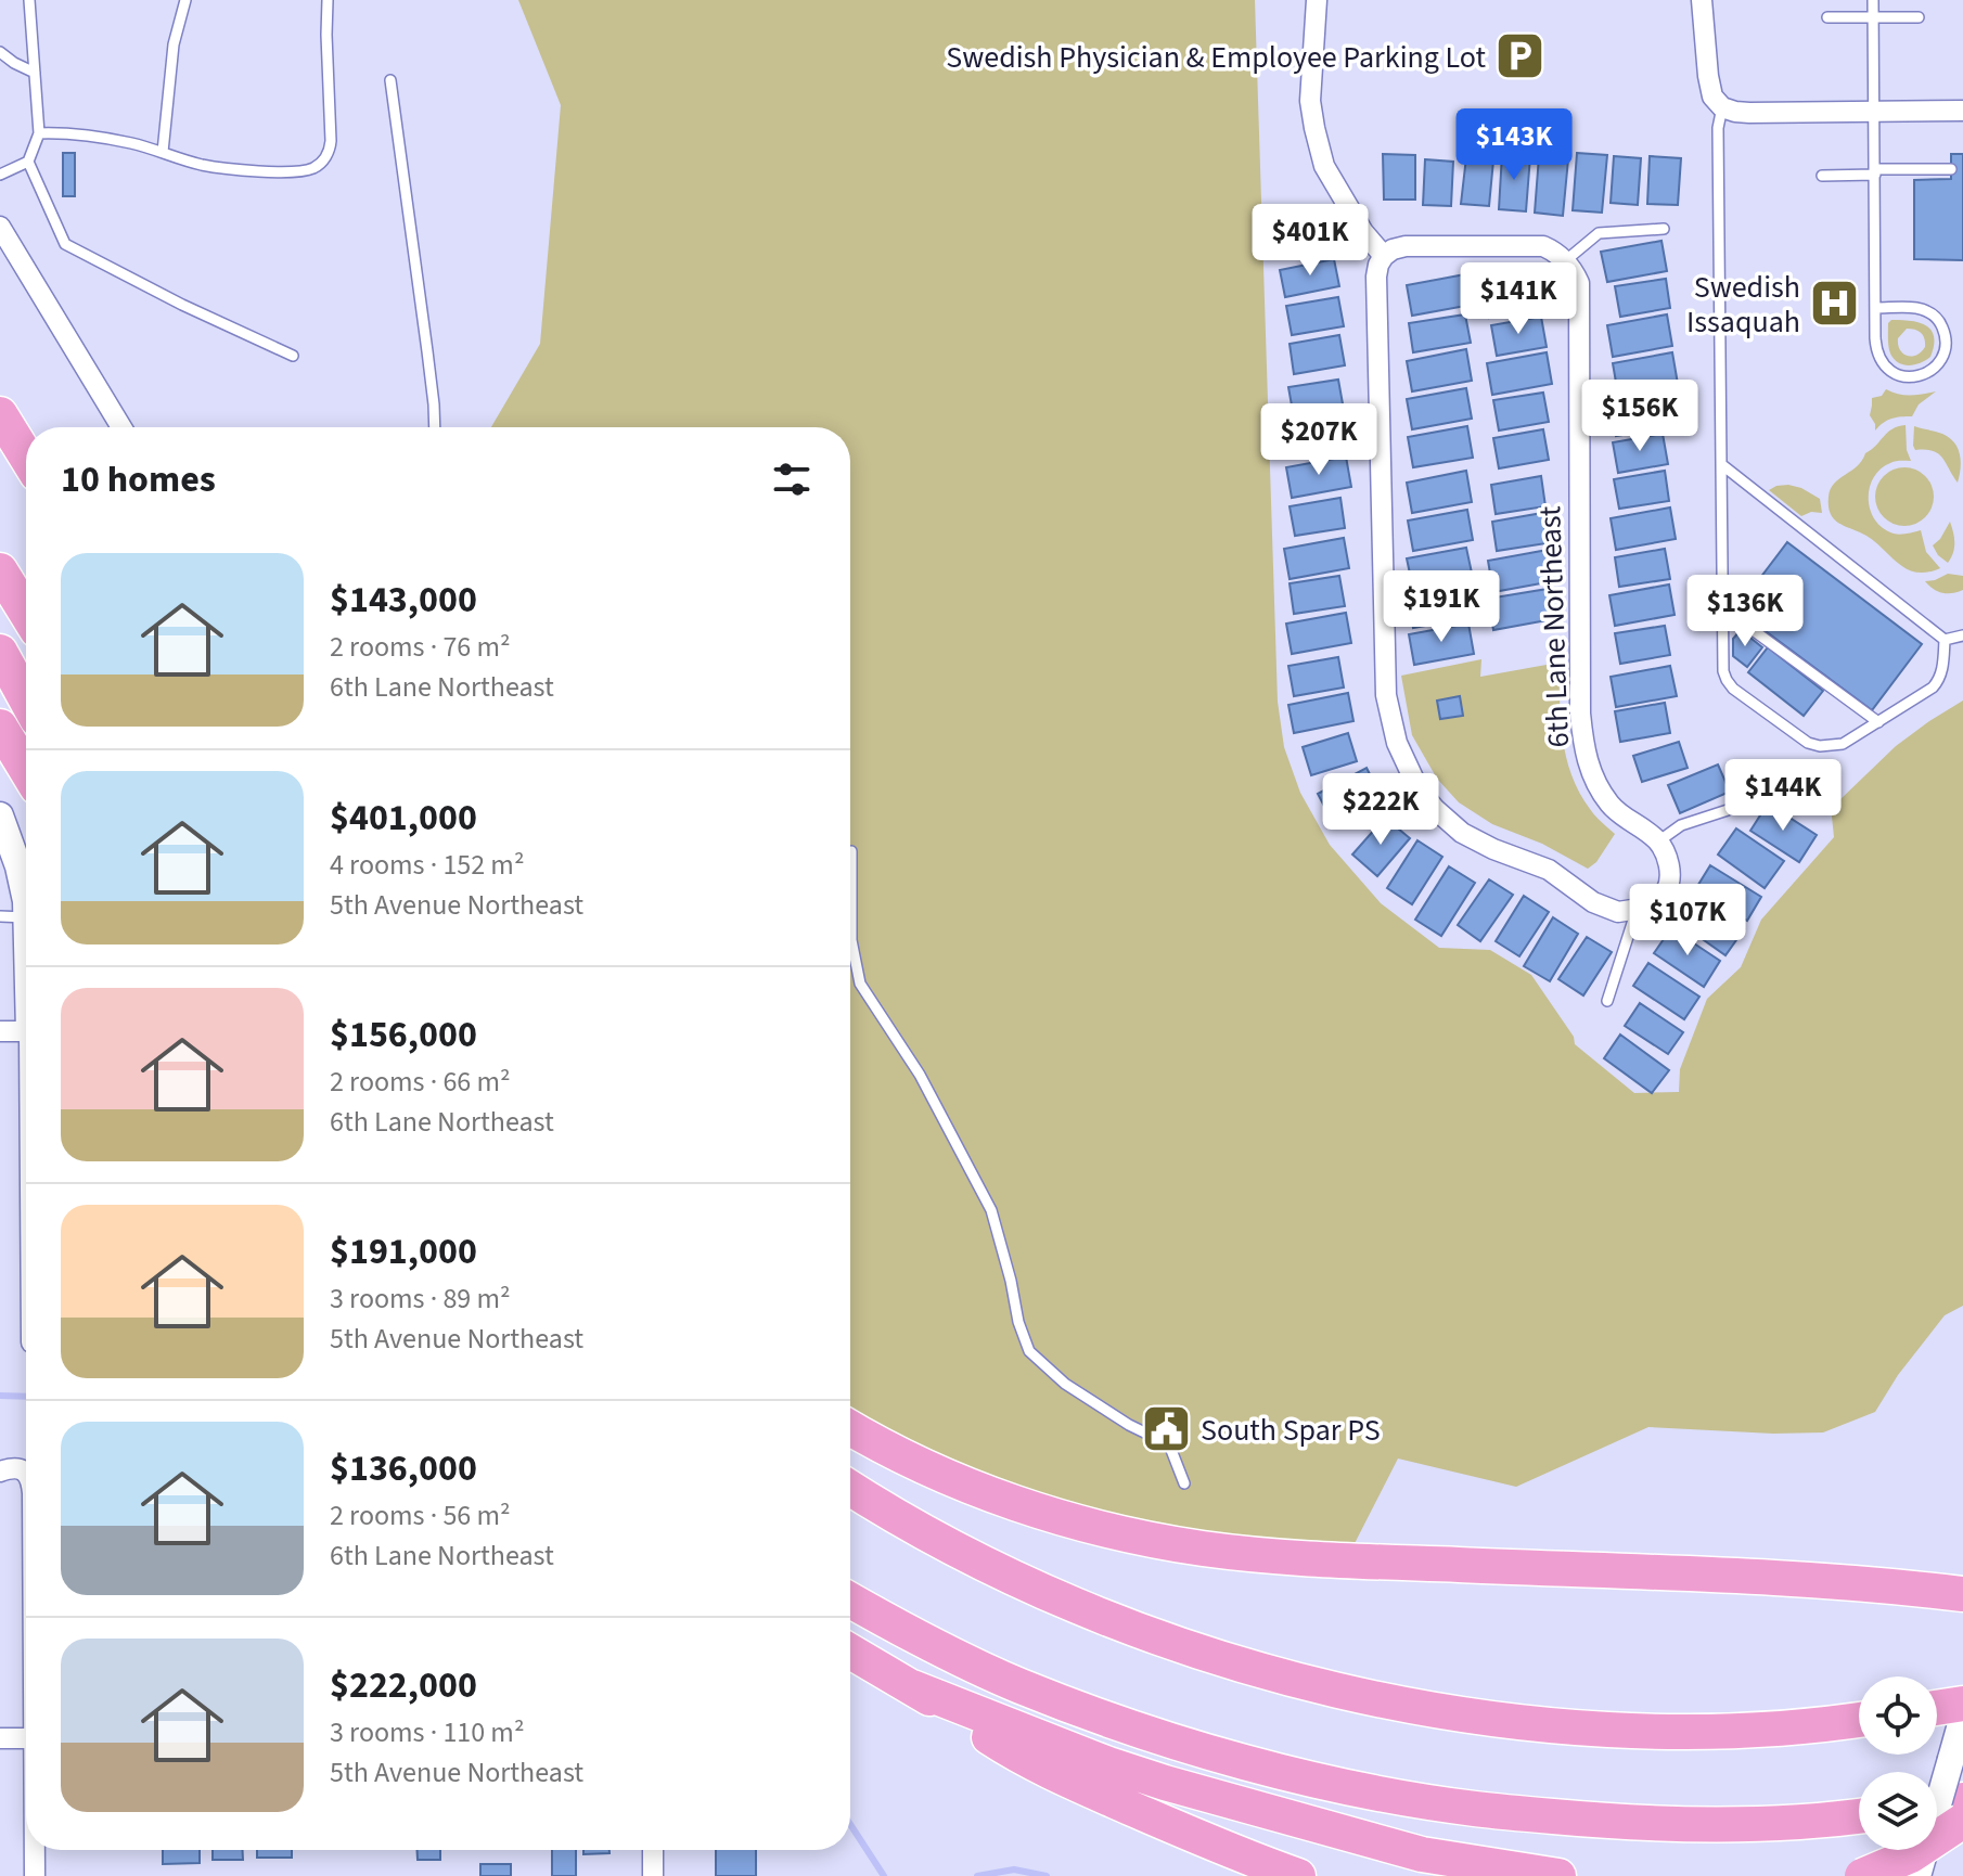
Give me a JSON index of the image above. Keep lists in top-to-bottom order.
{
  "streets": {
    "street": ["6th Lane Northeast"]
  },
  "places": {
    "parking": ["Swedish Physician & Employee Parking Lot"],
    "hospital": ["Swedish Issaquah"],
    "public building": ["South Spar PS"]
  },
  "page": {
    "price": [
      "$143K",
      "$401K",
      "$141K",
      "$156K",
      "$207K",
      "$191K",
      "$136K",
      "$144K",
      "$222K",
      "$107K"
    ],
    "heading": "10 homes",
    "list": [
      {
        "name": "$143,000",
        "note": "2 rooms · 76 m² · 6th Lane Northeast"
      },
      {
        "name": "$401,000",
        "note": "4 rooms · 152 m² · 5th Avenue Northeast"
      },
      {
        "name": "$156,000",
        "note": "2 rooms · 66 m² · 6th Lane Northeast"
      },
      {
        "name": "$191,000",
        "note": "3 rooms · 89 m² · 5th Avenue Northeast"
      },
      {
        "name": "$136,000",
        "note": "2 rooms · 56 m² · 6th Lane Northeast"
      },
      {
        "name": "$222,000",
        "note": "3 rooms · 110 m² · 5th Avenue Northeast"
      }
    ]
  }
}
